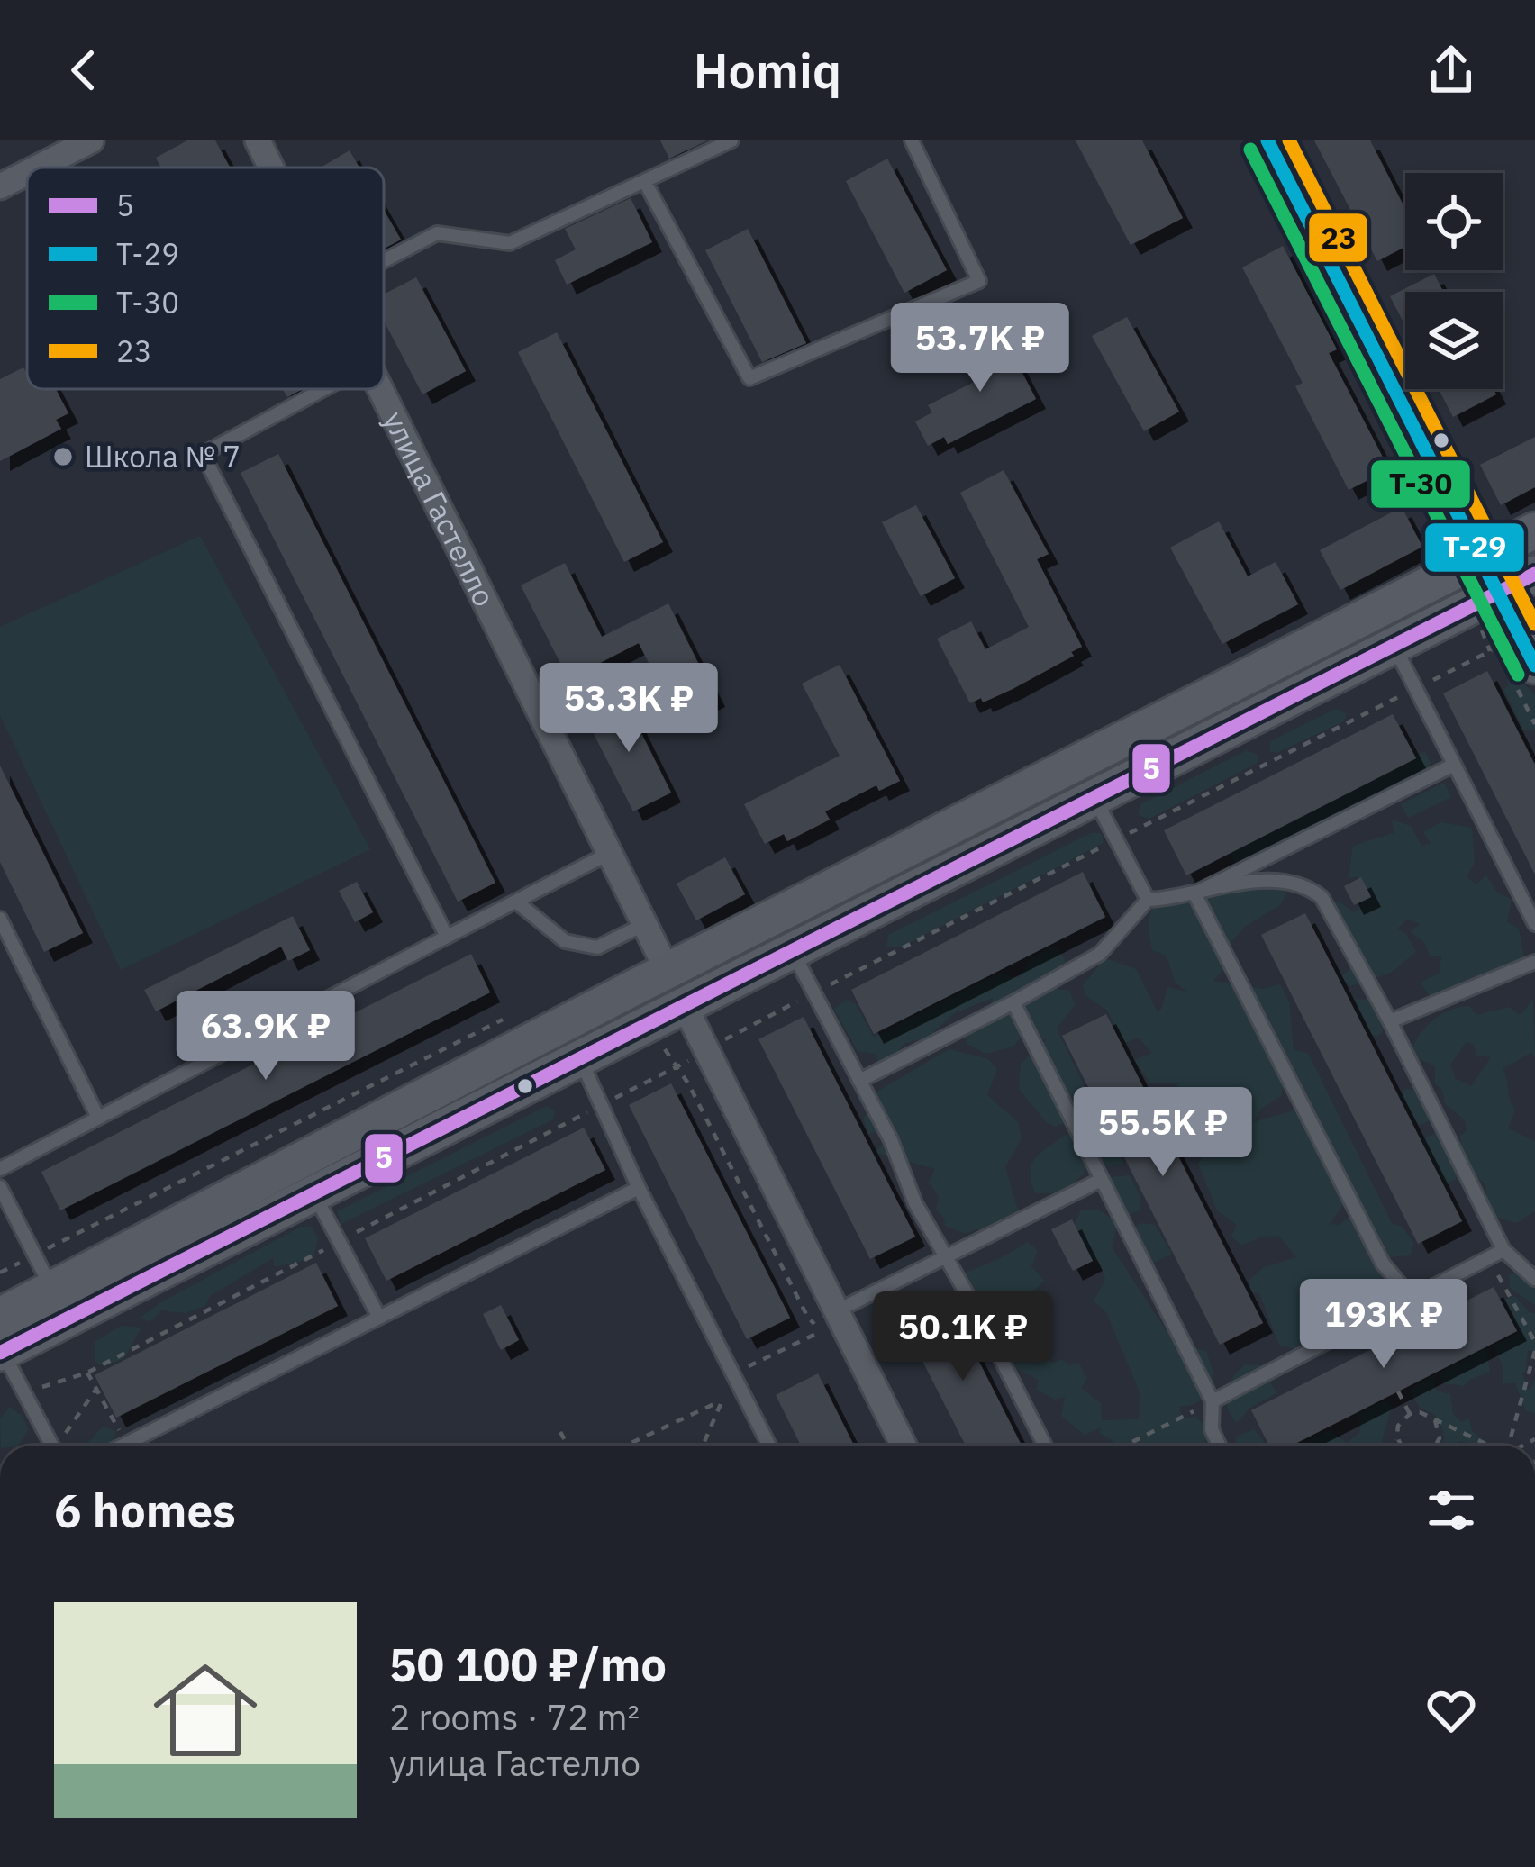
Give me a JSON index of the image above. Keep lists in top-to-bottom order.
{
  "streets": {
    "street": ["улица Гастелло"]
  },
  "places": ["Школа № 7"],
  "lines": [
    "transit line Т-29",
    "transit line 23",
    "transit line Т-30",
    "transit line 5"
  ],
  "legend": [
    "5",
    "Т-29",
    "Т-30",
    "23"
  ],
  "page": {
    "header": "Homiq",
    "price": [
      "53.7K ₽",
      "53.3K ₽",
      "63.9K ₽",
      "55.5K ₽",
      "193K ₽",
      "50.1K ₽"
    ],
    "heading": "6 homes",
    "list": [
      {
        "name": "50 100 ₽/mo",
        "note": "2 rooms · 72 m² · улица Гастелло"
      }
    ]
  }
}
